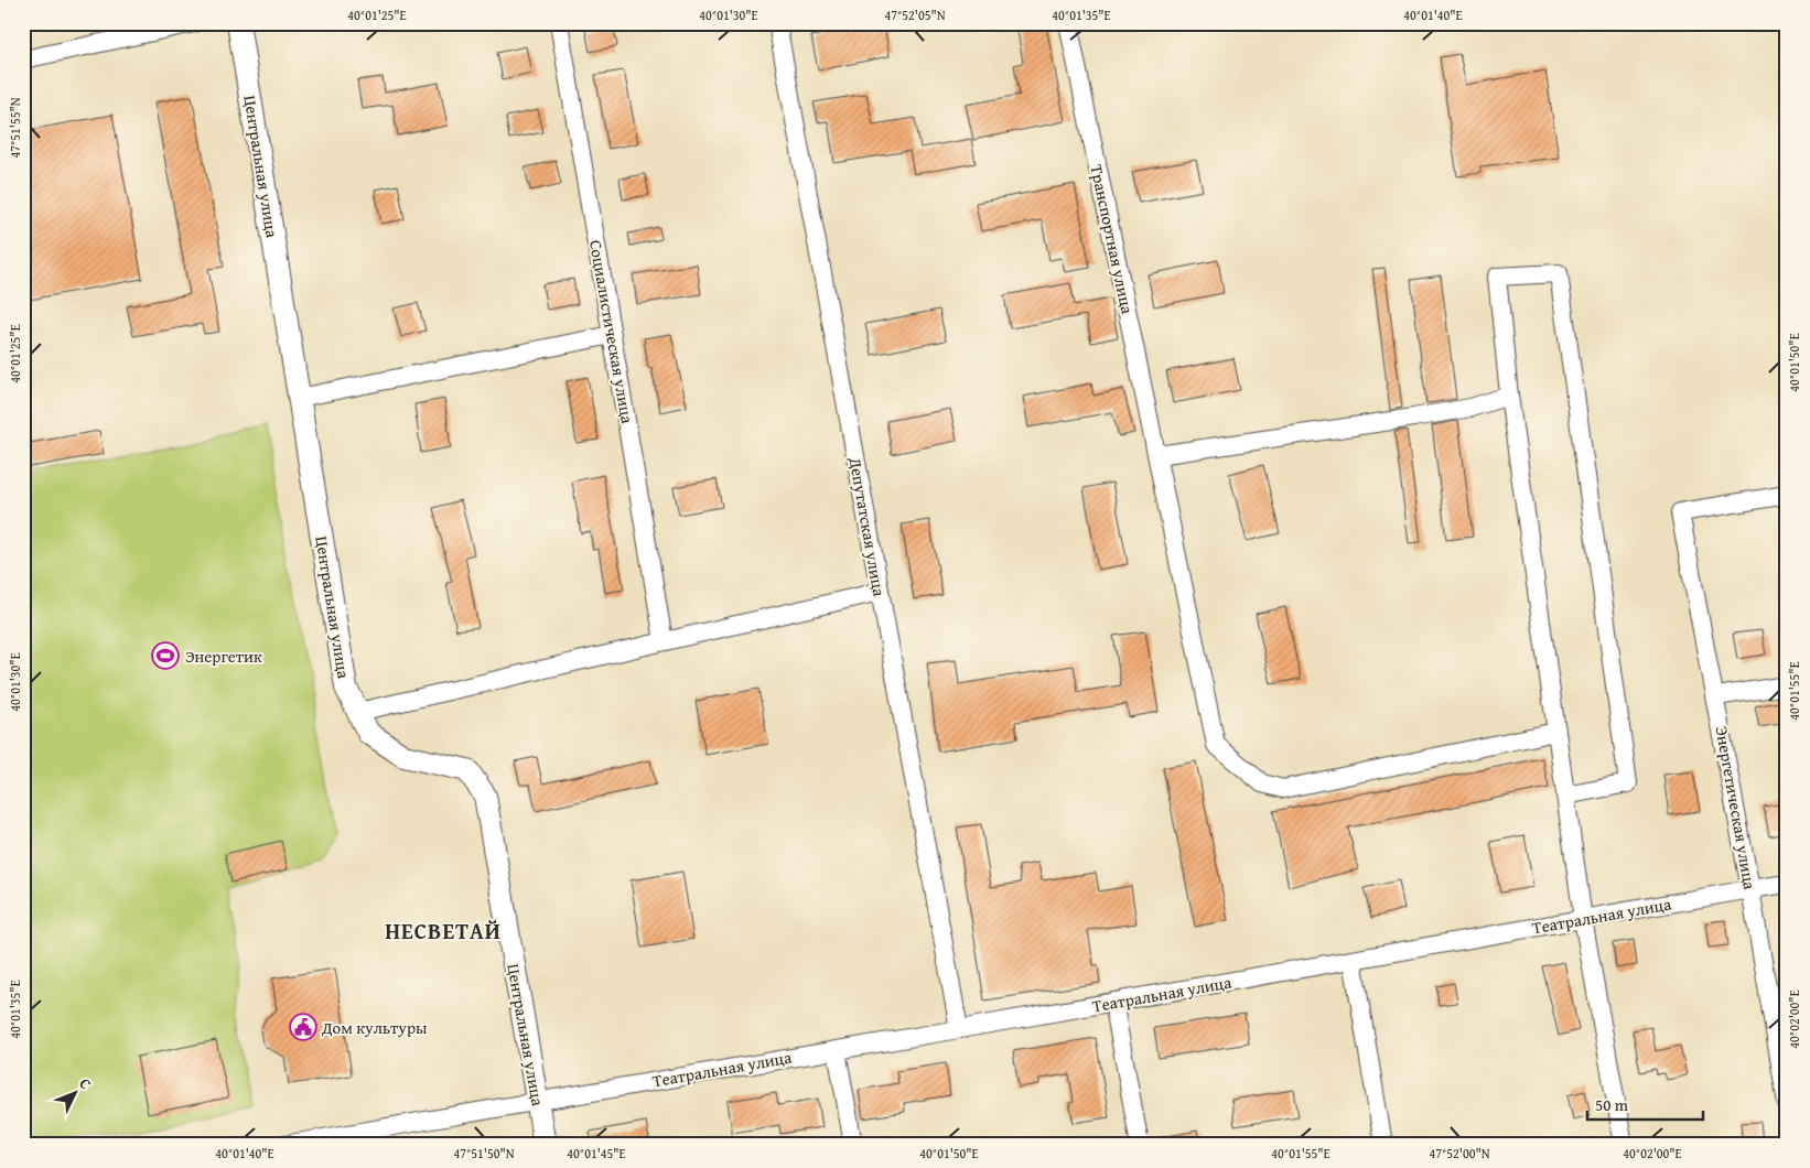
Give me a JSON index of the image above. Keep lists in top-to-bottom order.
{
  "streets": {
    "main road": ["Центральная улица"],
    "street": [
      "Транспортная улица",
      "Социалистическая улица",
      "Депутатская улица",
      "Энергетическая улица",
      "Театральная улица"
    ]
  },
  "crossings": [
    ["Центральная улица", "Театральная улица"],
    ["Депутатская улица", "Театральная улица"],
    ["Энергетическая улица", "Театральная улица"]
  ],
  "districts": ["НЕСВЕТАЙ"],
  "places": {
    "sports": ["Энергетик"],
    "public building": ["Дом культуры"]
  },
  "scale_bar": "50 m",
  "north": "top right",
  "coordinates": [
    "40°01'25\"E",
    "40°01'30\"E",
    "47°52'05\"N",
    "40°01'35\"E",
    "40°01'40\"E",
    "47°51'55\"N",
    "40°01'50\"E",
    "40°01'55\"E",
    "40°02'00\"E",
    "47°51'50\"N",
    "40°01'45\"E",
    "47°52'00\"N"
  ]
}
